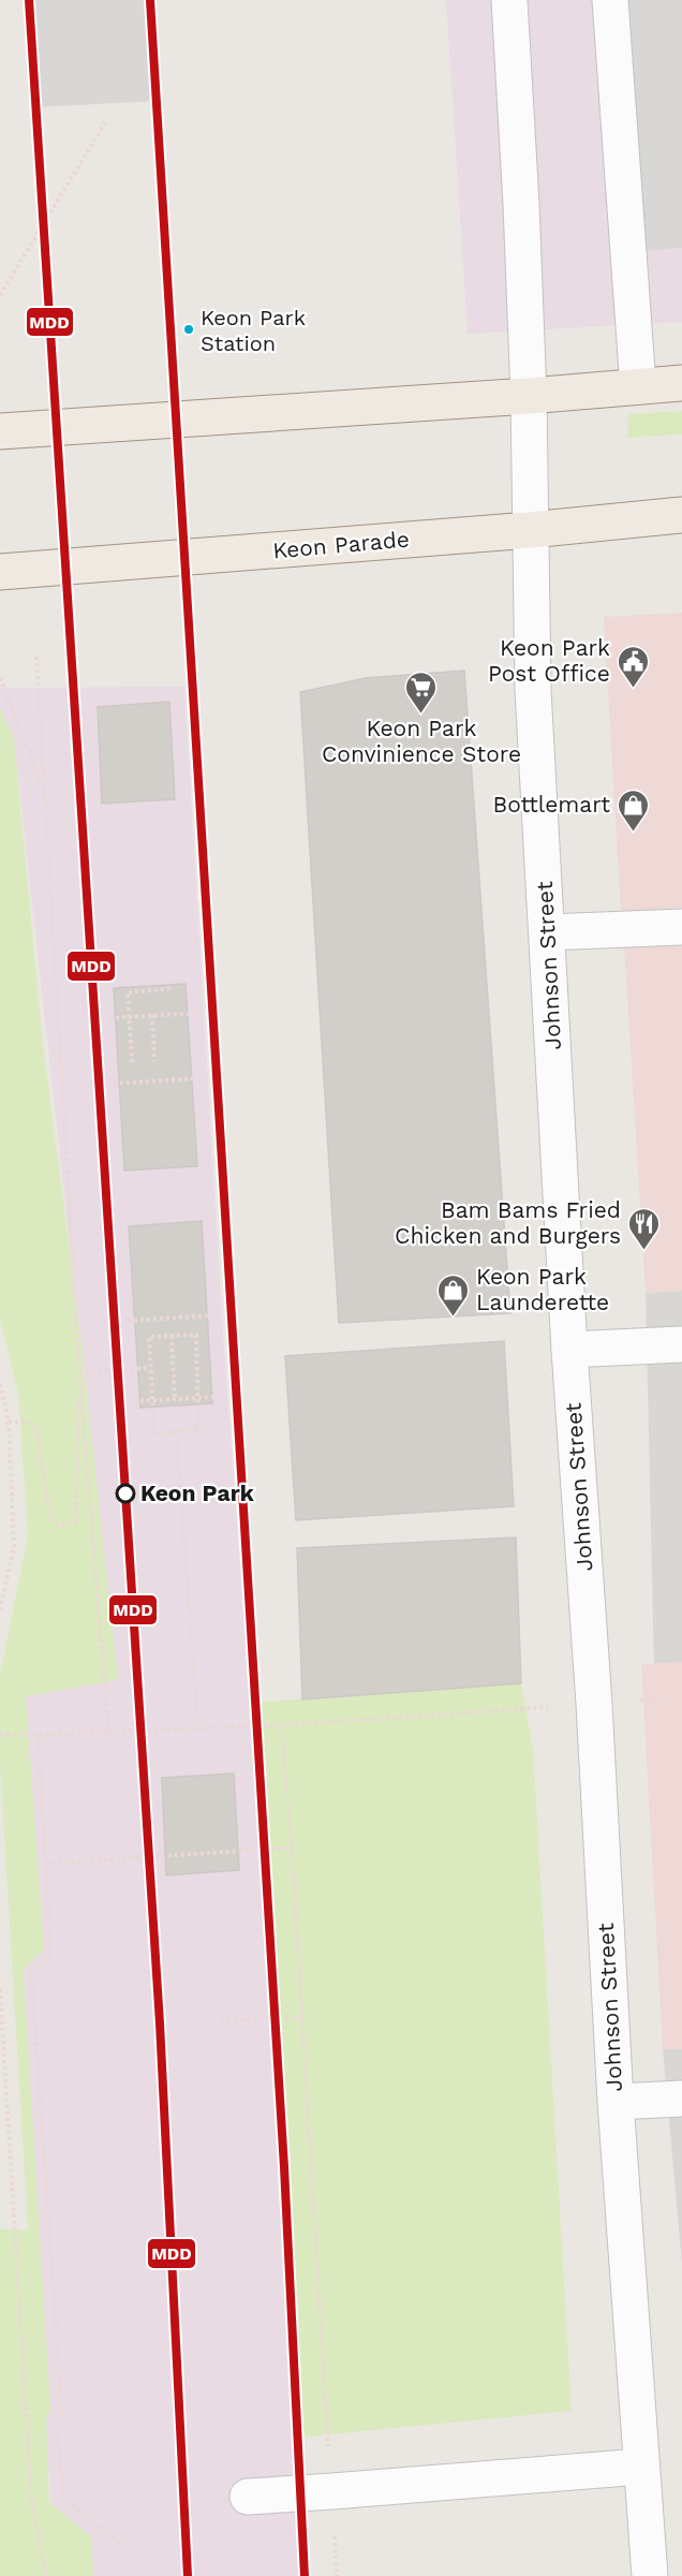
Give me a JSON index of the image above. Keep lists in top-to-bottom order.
{
  "streets": {
    "main road": ["Keon Parade"],
    "street": ["Johnson Street"]
  },
  "crossings": [
    ["Keon Parade", "Johnson Street"]
  ],
  "places": {
    "other": ["Keon Park Station", "Keon Park"],
    "public building": ["Keon Park Post Office"],
    "supermarket": ["Keon Park Convinience Store"],
    "shop": ["Bottlemart", "Keon Park Launderette"],
    "restaurant": ["Bam Bams Fried Chicken and Burgers"]
  },
  "lines": ["transit line MDD"]
}
